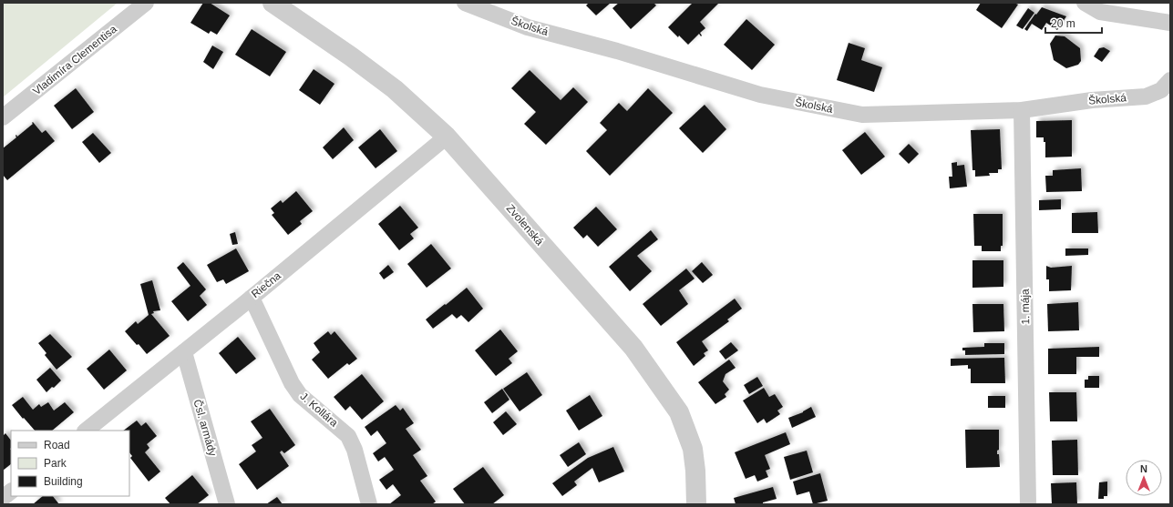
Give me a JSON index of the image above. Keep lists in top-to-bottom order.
{
  "streets": {
    "street": [
      "Školská",
      "Vladimíra Clementisa",
      "Zvolenská",
      "Riečna",
      "1. mája",
      "J. Kollára",
      "Čsl. armády"
    ]
  },
  "crossings": [
    ["Školská", "1. mája"],
    ["Zvolenská", "Riečna"],
    ["Riečna", "J. Kollára"],
    ["Riečna", "Čsl. armády"]
  ],
  "legend": ["Road", "Park", "Building"],
  "scale_bar": "20 m",
  "north": "top"
}
